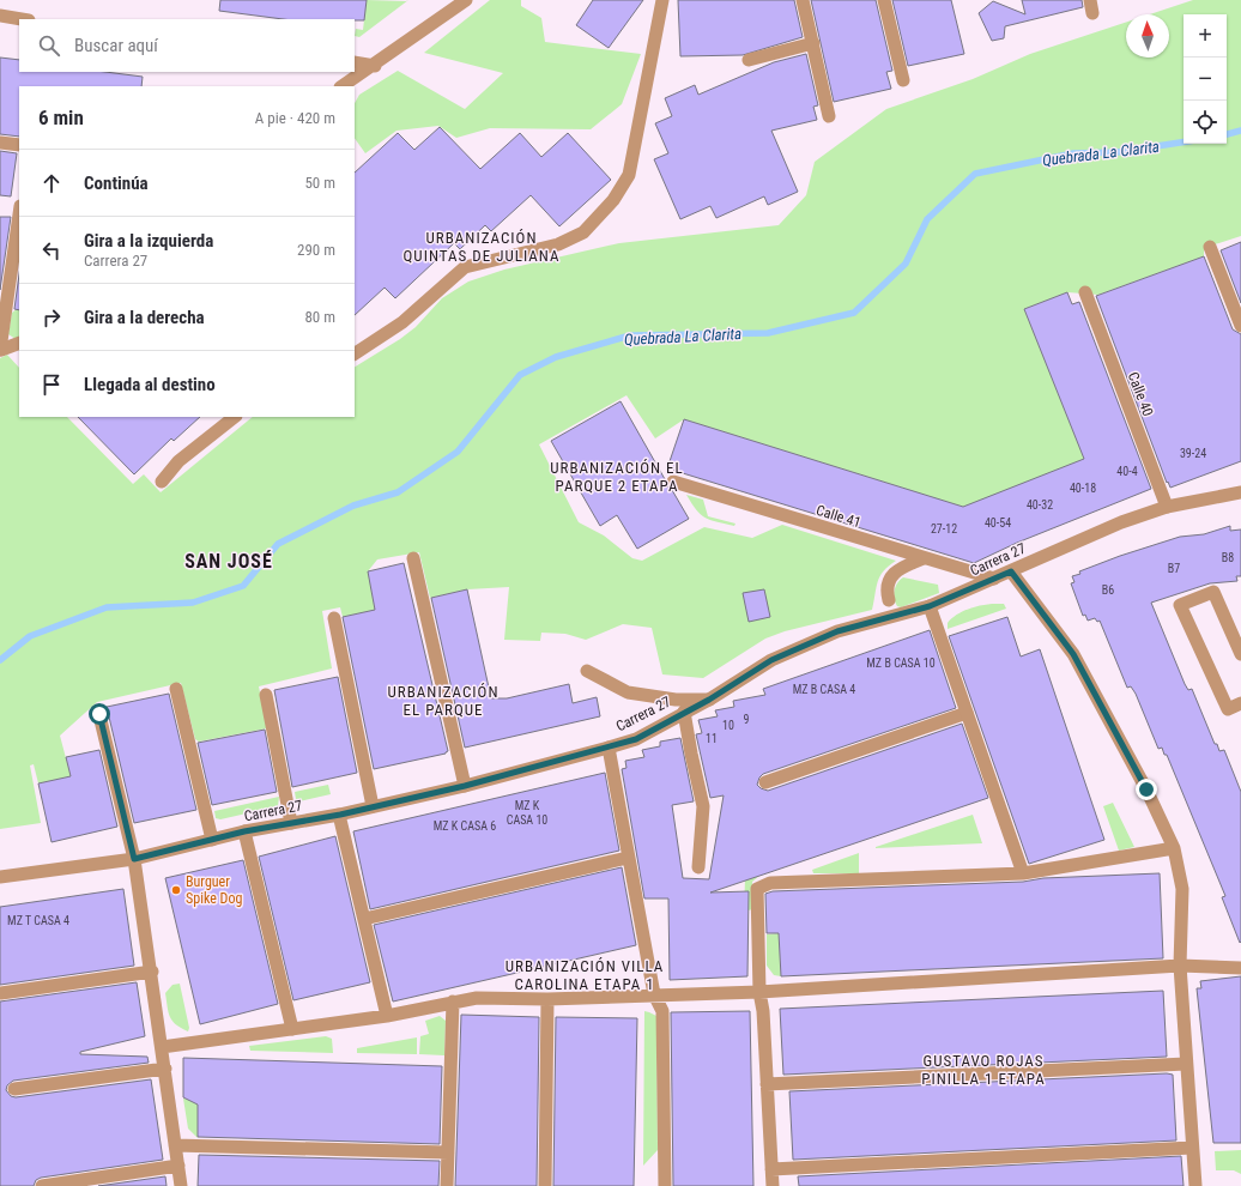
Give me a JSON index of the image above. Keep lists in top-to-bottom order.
{
  "streets": {
    "street": ["Calle 40", "Calle 41", "Carrera 27"]
  },
  "crossings": [
    ["Calle 40", "Carrera 27"],
    ["Calle 41", "Carrera 27"]
  ],
  "districts": [
    "URBANIZACIÓN QUINTAS DE JULIANA",
    "URBANIZACIÓN EL PARQUE 2 ETAPA",
    "SAN JOSÉ",
    "URBANIZACIÓN EL PARQUE",
    "URBANIZACIÓN VILLA CAROLINA ETAPA 1",
    "GUSTAVO ROJAS PINILLA 1 ETAPA"
  ],
  "water": ["Quebrada La Clarita"],
  "places": ["Burguer Spike Dog"],
  "house_numbers": [
    "39-24",
    "40-4",
    "40-18",
    "40-32",
    "40-54",
    "27-12",
    "B8",
    "B7",
    "B6",
    "MZ B CASA 10",
    "MZ B CASA 4",
    "9",
    "10",
    "11",
    "MZ K CASA 10",
    "MZ K CASA 6",
    "MZ T CASA 4"
  ],
  "north": "top",
  "page": {
    "map_buttons": ["+", "−"],
    "search": "Buscar aquí",
    "heading": ["6 min", "A pie · 420 m"],
    "list": [
      ["Continúa", "50 m"],
      ["Gira a la izquierda", "Carrera 27", "290 m"],
      ["Gira a la derecha", "80 m"],
      "Llegada al destino"
    ]
  }
}
